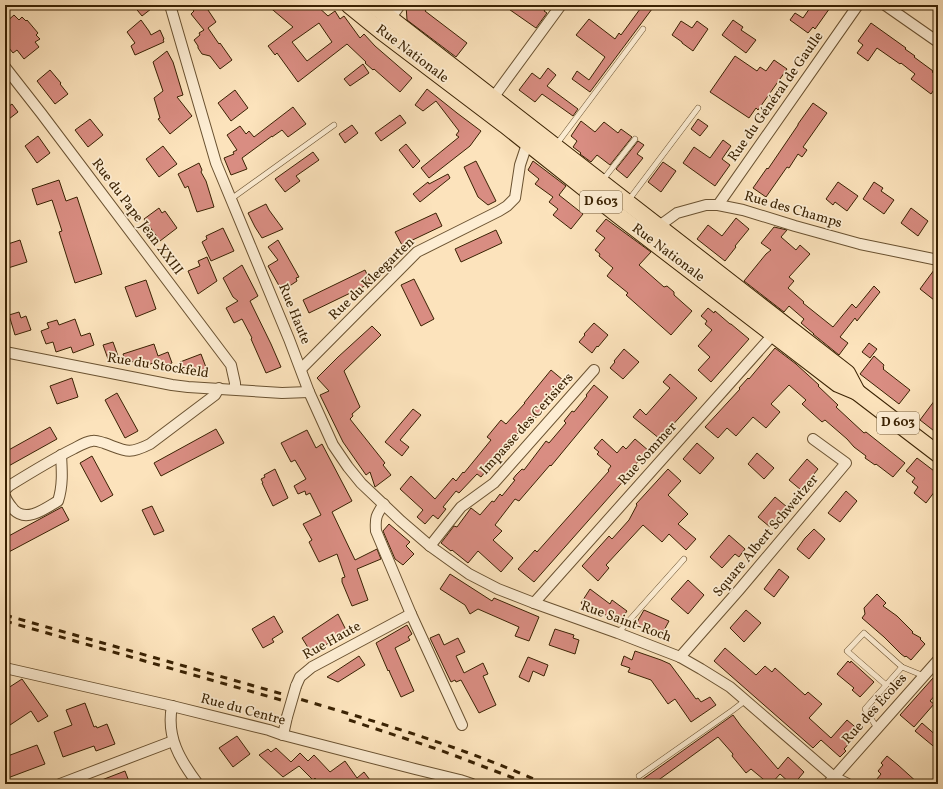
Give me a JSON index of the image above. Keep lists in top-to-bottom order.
{
  "streets": {
    "main road": ["Rue Nationale", "D 603"],
    "street": [
      "Rue du Général de Gaulle",
      "Rue des Champs",
      "Rue du Pape Jean XXIII",
      "Rue du Kleegarten",
      "Rue Haute",
      "Rue du Stockfeld",
      "Impasse des Cerisiers",
      "Rue Sommer",
      "Square Albert Schweitzer",
      "Rue Saint-Roch",
      "Rue des Écoles",
      "Rue du Centre"
    ]
  },
  "crossings": [
    ["Rue Nationale", "Rue des Champs"],
    ["Rue Nationale", "Rue du Kleegarten"],
    ["Rue Nationale", "Rue Sommer"],
    ["Rue du Général de Gaulle", "Rue des Champs"],
    ["Rue du Pape Jean XXIII", "Rue du Stockfeld"],
    ["Rue du Kleegarten", "Rue Haute"],
    ["Rue Haute", "Rue du Stockfeld"],
    ["Rue Haute", "Rue Saint-Roch"],
    ["Rue Haute", "Rue du Centre"],
    ["Impasse des Cerisiers", "Rue Saint-Roch"],
    ["Rue Sommer", "Rue Saint-Roch"],
    ["Square Albert Schweitzer", "Rue Saint-Roch"],
    ["Rue Saint-Roch", "Rue des Écoles"]
  ]
}
